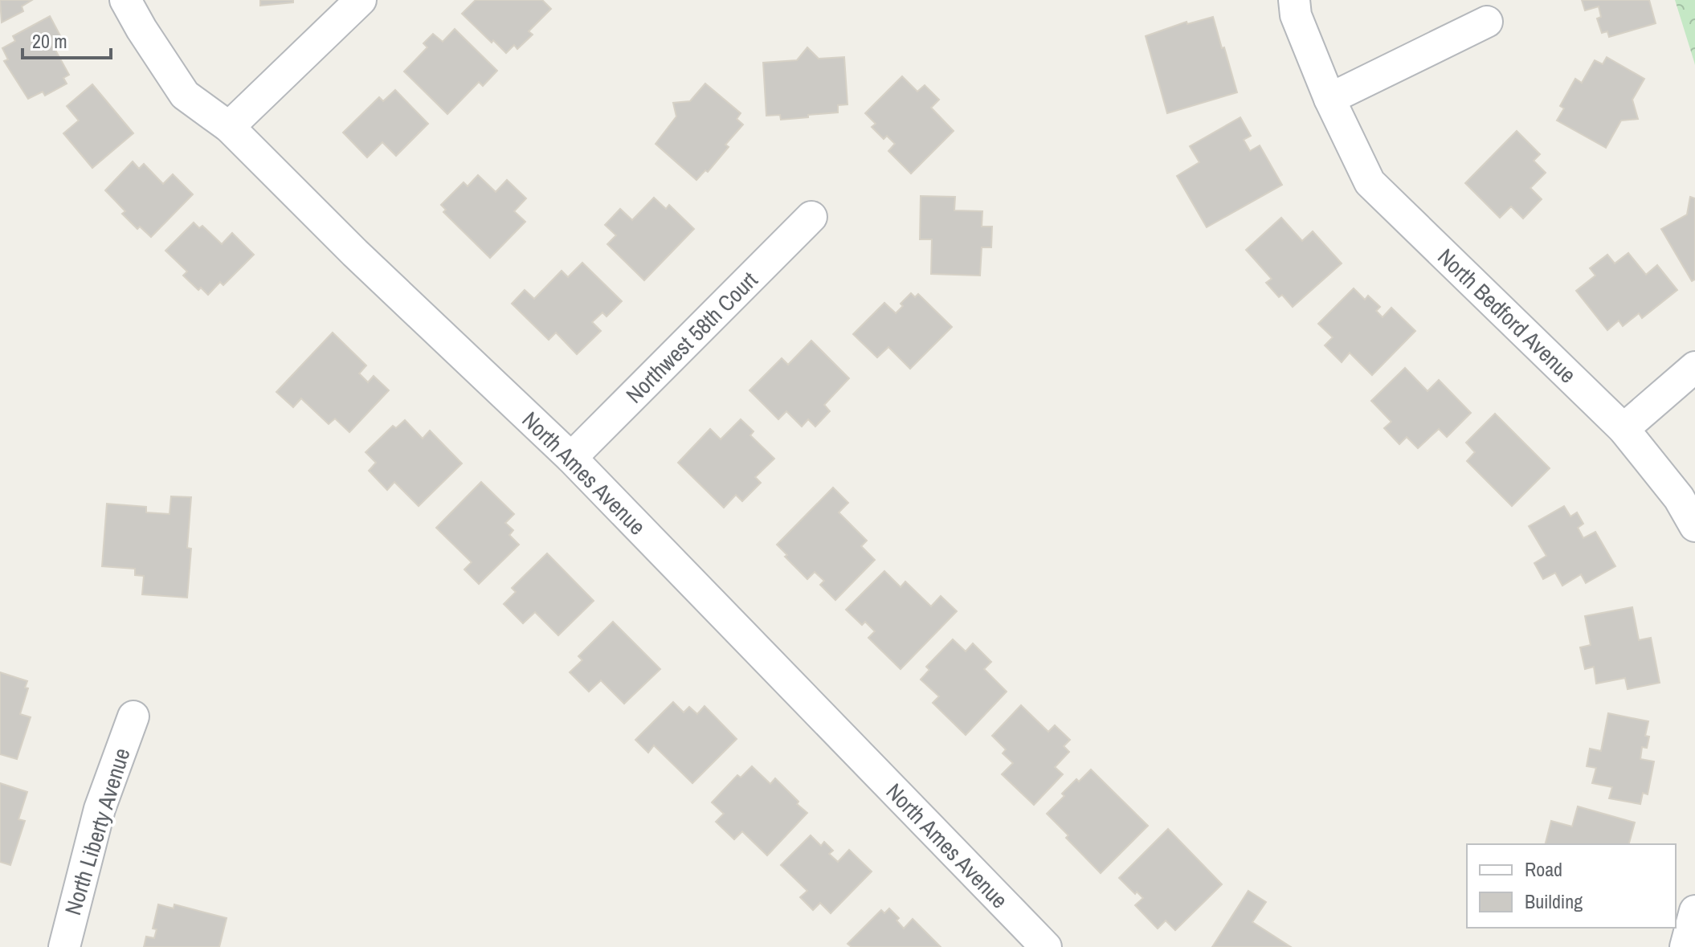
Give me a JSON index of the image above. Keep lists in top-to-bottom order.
{
  "streets": {
    "street": [
      "North Bedford Avenue",
      "Northwest 58th Court",
      "North Ames Avenue",
      "North Liberty Avenue"
    ]
  },
  "crossings": [
    ["Northwest 58th Court", "North Ames Avenue"]
  ],
  "legend": ["Road", "Building"],
  "scale_bar": "20 m"
}
